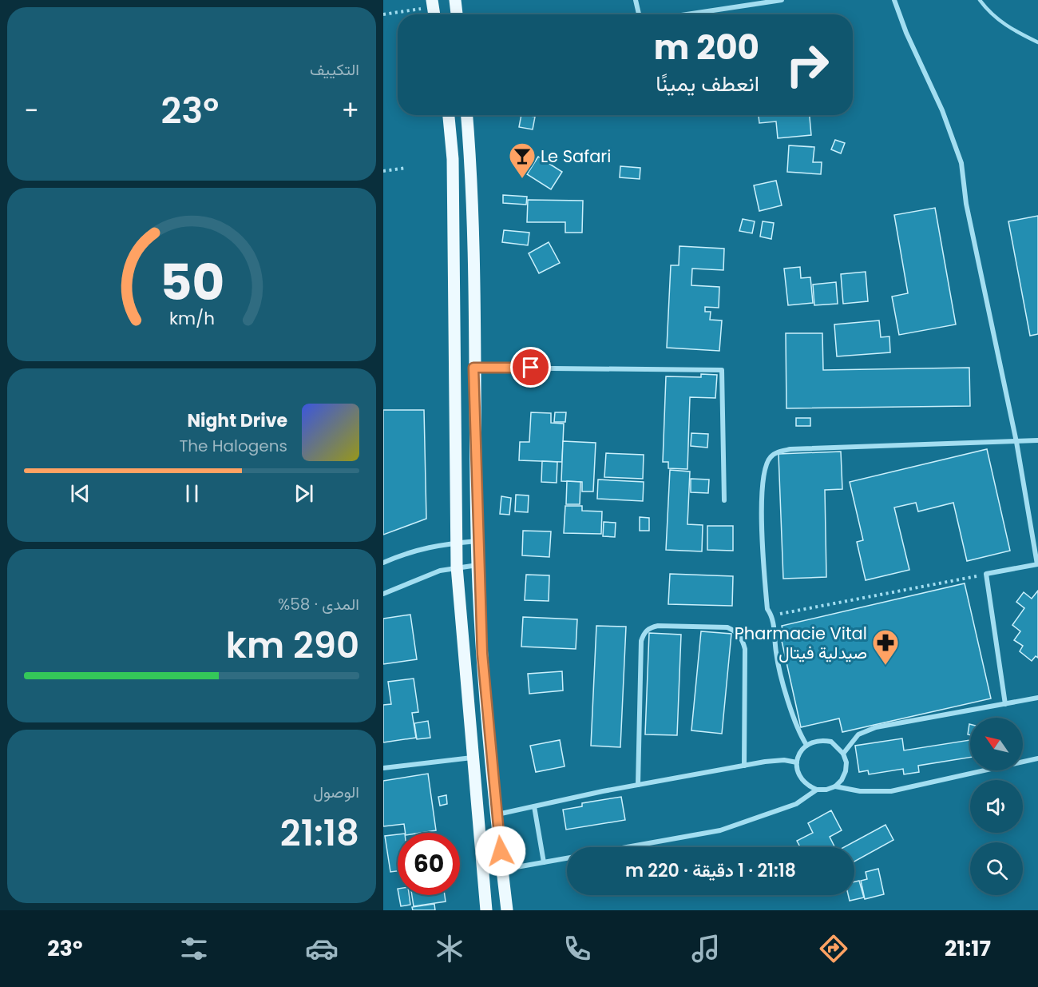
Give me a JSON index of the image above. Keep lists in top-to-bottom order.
{
  "places": {
    "bar": ["Le Safari"],
    "pharmacy": ["Pharmacie Vital صيدلية فيتال"]
  },
  "north": "top left",
  "page": {
    "tile": [
      "التكييف",
      ["المدى · 58%", "290 km"],
      ["الوصول", "21:18"]
    ],
    "turn": ["200 m", "انعطف يمينًا"],
    "heat": ["−", "23°", "+"],
    "song": ["Night Drive", "The Halogens"],
    "limit": "60",
    "trip": "21:18 · 1 دقيقة · 220 m",
    "tabs": ["21:17", "23°"],
    "gauge": ["50", "km/h"]
  }
}
